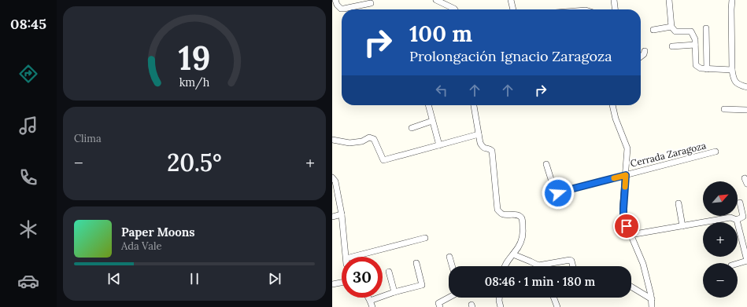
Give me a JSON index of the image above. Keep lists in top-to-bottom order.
{
  "streets": {
    "street": ["Cerrada Zaragoza"]
  },
  "north": "top right",
  "page": {
    "tabs": "08:45",
    "turn": ["100 m", "Prolongación Ignacio Zaragoza"],
    "tile": "Clima",
    "heat": ["−", "20.5°", "+"],
    "map_buttons": ["+", "−"],
    "song": ["Paper Moons", "Ada Vale"],
    "limit": "30",
    "trip": "08:46 · 1 min · 180 m",
    "gauge": ["19", "km/h"]
  }
}
